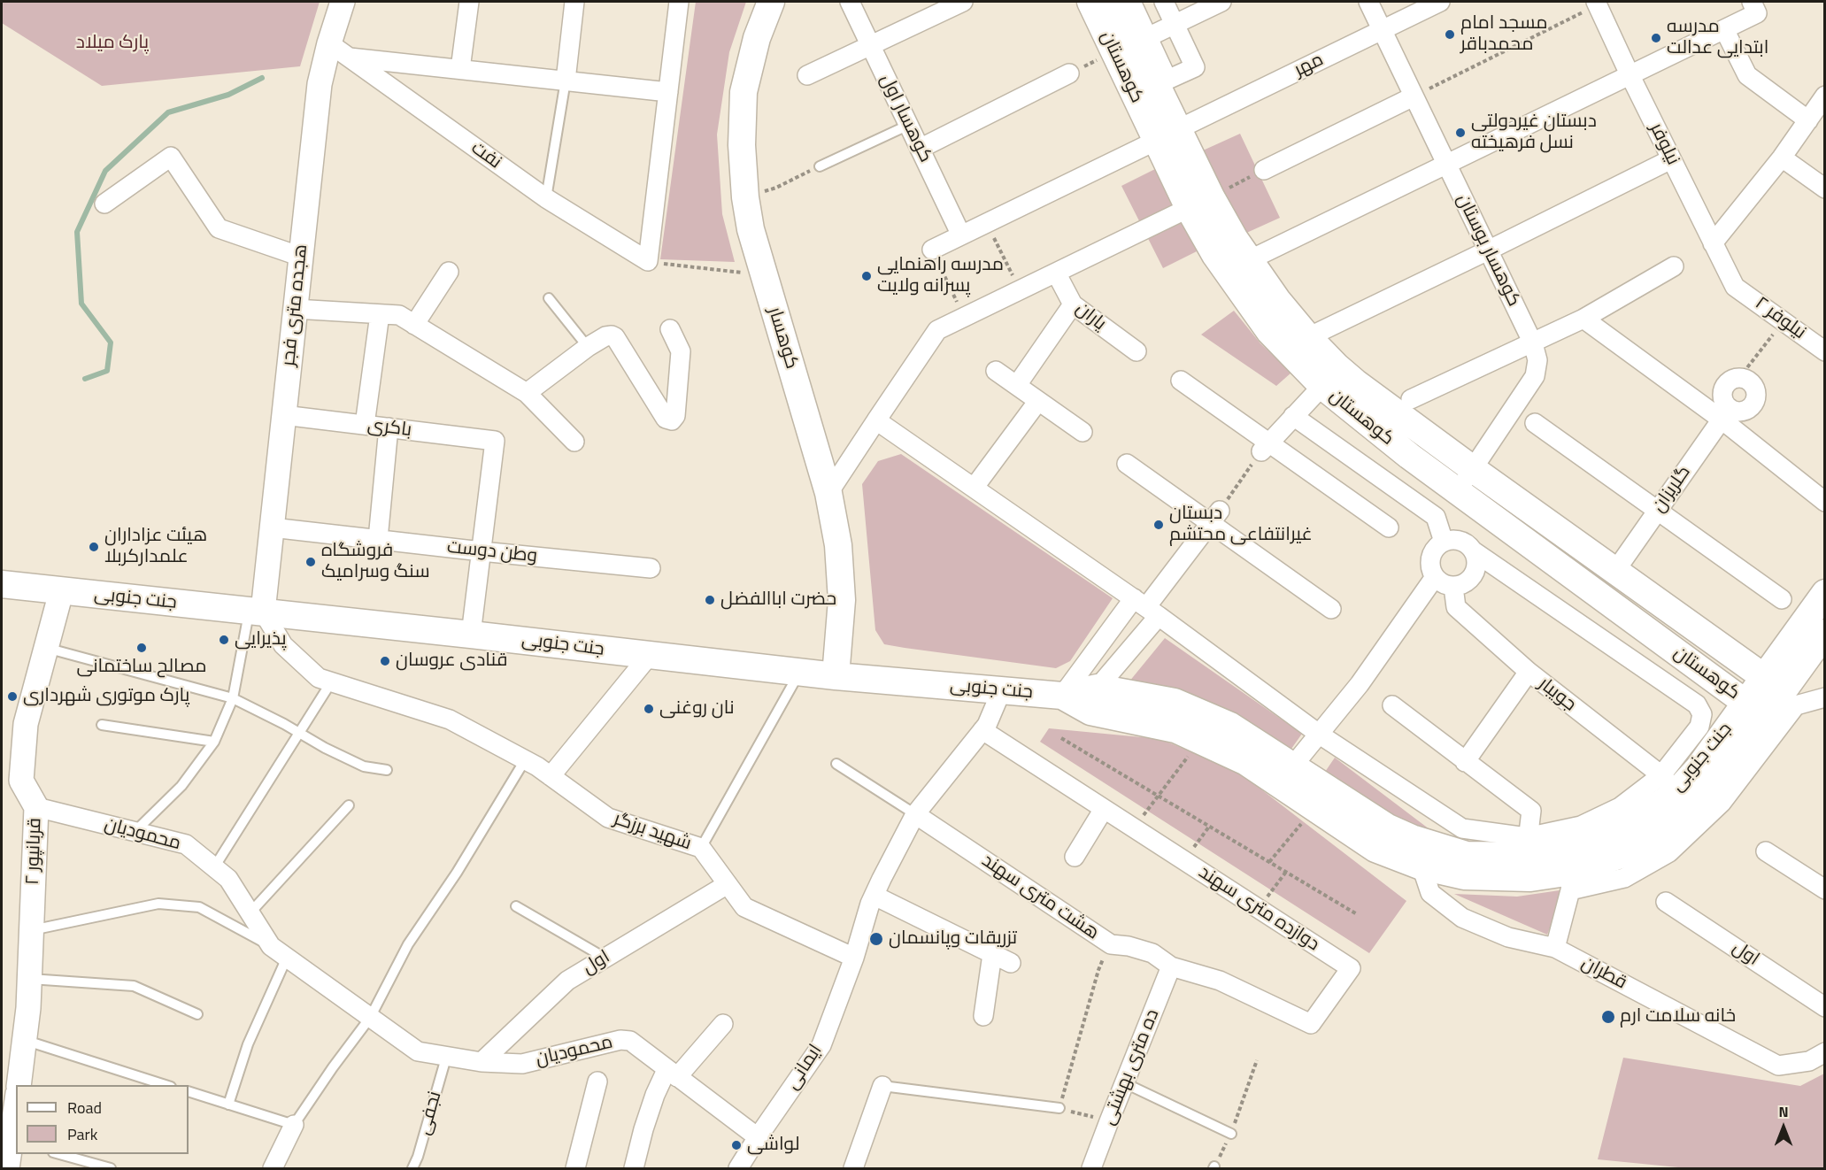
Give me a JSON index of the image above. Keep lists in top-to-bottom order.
{
  "streets": {
    "main road": ["کوهستان", "کوهسار", "جنت جنوبی"],
    "street": [
      "مهر",
      "کوهسار اول",
      "نیلوفر",
      "نفت",
      "کوهسار بوستان",
      "هجده متری فجر",
      "یاران",
      "نیلوفر ۲",
      "باکری",
      "گلریزان",
      "وطن دوست",
      "جویبار",
      "شهید برزگر",
      "محمودیان",
      "قربانپور ۲",
      "هشت متری سهند",
      "دوازده متری سهند",
      "اول",
      "قطران",
      "ایمانی",
      "ده متری بهشتی"
    ],
    "lane": ["نجفی"]
  },
  "crossings": [
    ["مهر", "کوهستان"],
    ["مهر", "کوهسار اول"],
    ["مهر", "کوهسار بوستان"],
    ["کوهستان", "کوهسار بوستان"],
    ["کوهستان", "گلریزان"],
    ["کوهستان", "جنت جنوبی"],
    ["نیلوفر", "نیلوفر ۲"],
    ["نفت", "هجده متری فجر"],
    ["هجده متری فجر", "باکری"],
    ["هجده متری فجر", "وطن دوست"],
    ["هجده متری فجر", "جنت جنوبی"],
    ["هجده متری فجر", "شهید برزگر"],
    ["کوهسار", "جنت جنوبی"],
    ["باکری", "وطن دوست"],
    ["جنت جنوبی", "جویبار"],
    ["جنت جنوبی", "شهید برزگر"],
    ["جنت جنوبی", "قربانپور ۲"],
    ["جنت جنوبی", "قطران"],
    ["شهید برزگر", "اول"],
    ["شهید برزگر", "ایمانی"],
    ["محمودیان", "قربانپور ۲"],
    ["محمودیان", "اول"],
    ["محمودیان", "ایمانی"],
    ["محمودیان", "نجفی"],
    ["هشت متری سهند", "دوازده متری سهند"],
    ["هشت متری سهند", "ده متری بهشتی"],
    ["دوازده متری سهند", "ده متری بهشتی"]
  ],
  "parks": ["پارک میلاد"],
  "places": [
    "مسجد امام محمدباقر",
    "مدرسه ابتدایی عدالت",
    "دبستان غیردولتی نسل فرهیخته",
    "مدرسه راهنمایی پسرانه ولایت",
    "دبستان غیرانتفاعی محتشم",
    "هیئت عزاداران علمدارکربلا",
    "فروشگاه سنگ وسرامیک",
    "حضرت اباالفضل",
    "پذیرایی",
    "مصالح ساختمانی",
    "قنادی عروسان",
    "پارک موتوری شهرداری",
    "نان روغنی",
    "تزریقات وپانسمان",
    "خانه سلامت ارم",
    "لواشی"
  ],
  "legend": ["Road", "Park"],
  "north": "top"
}
